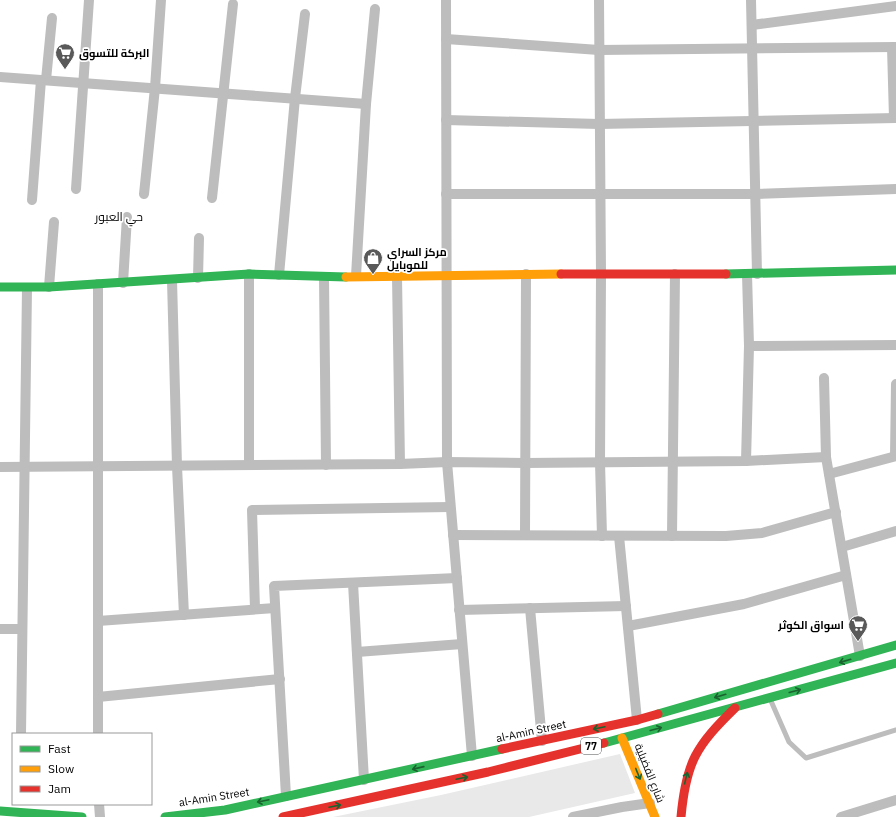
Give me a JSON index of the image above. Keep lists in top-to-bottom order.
{
  "streets": {
    "main road": ["al-Amin Street", "77", "شارع الفضيلية"]
  },
  "crossings": [
    ["77", "شارع الفضيلية"]
  ],
  "districts": ["حي العبور"],
  "places": {
    "supermarket": ["البركة للتسوق", "اسواق الكوثر"],
    "shop": ["مركز السراي للموبايل"]
  },
  "legend": ["Fast", "Slow", "Jam"]
}
